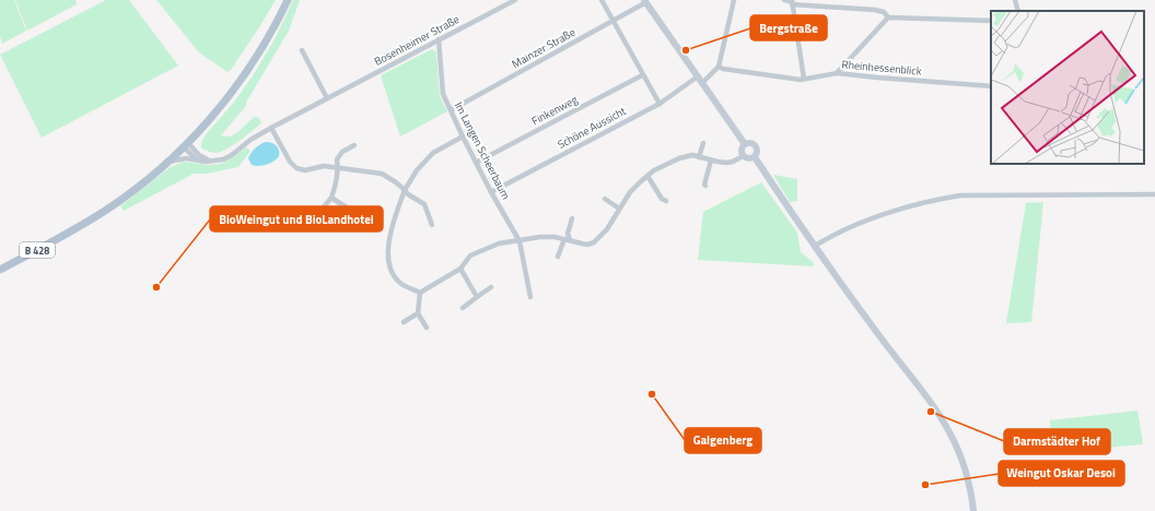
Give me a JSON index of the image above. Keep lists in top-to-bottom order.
{
  "streets": {
    "main road": ["B 428"],
    "street": [
      "Bosenheimer Straße",
      "Mainzer Straße",
      "Rheinhessenblick",
      "Finkenweg",
      "Schöne Aussicht",
      "Im Langen Scheerbaum"
    ]
  },
  "crossings": [
    ["Bosenheimer Straße", "Im Langen Scheerbaum"],
    ["Mainzer Straße", "Im Langen Scheerbaum"],
    ["Finkenweg", "Im Langen Scheerbaum"],
    ["Schöne Aussicht", "Im Langen Scheerbaum"]
  ],
  "places": [
    "Bergstraße",
    "BioWeingut und BioLandhotel",
    "Galgenberg",
    "Darmstädter Hof",
    "Weingut Oskar Desoi"
  ]
}
